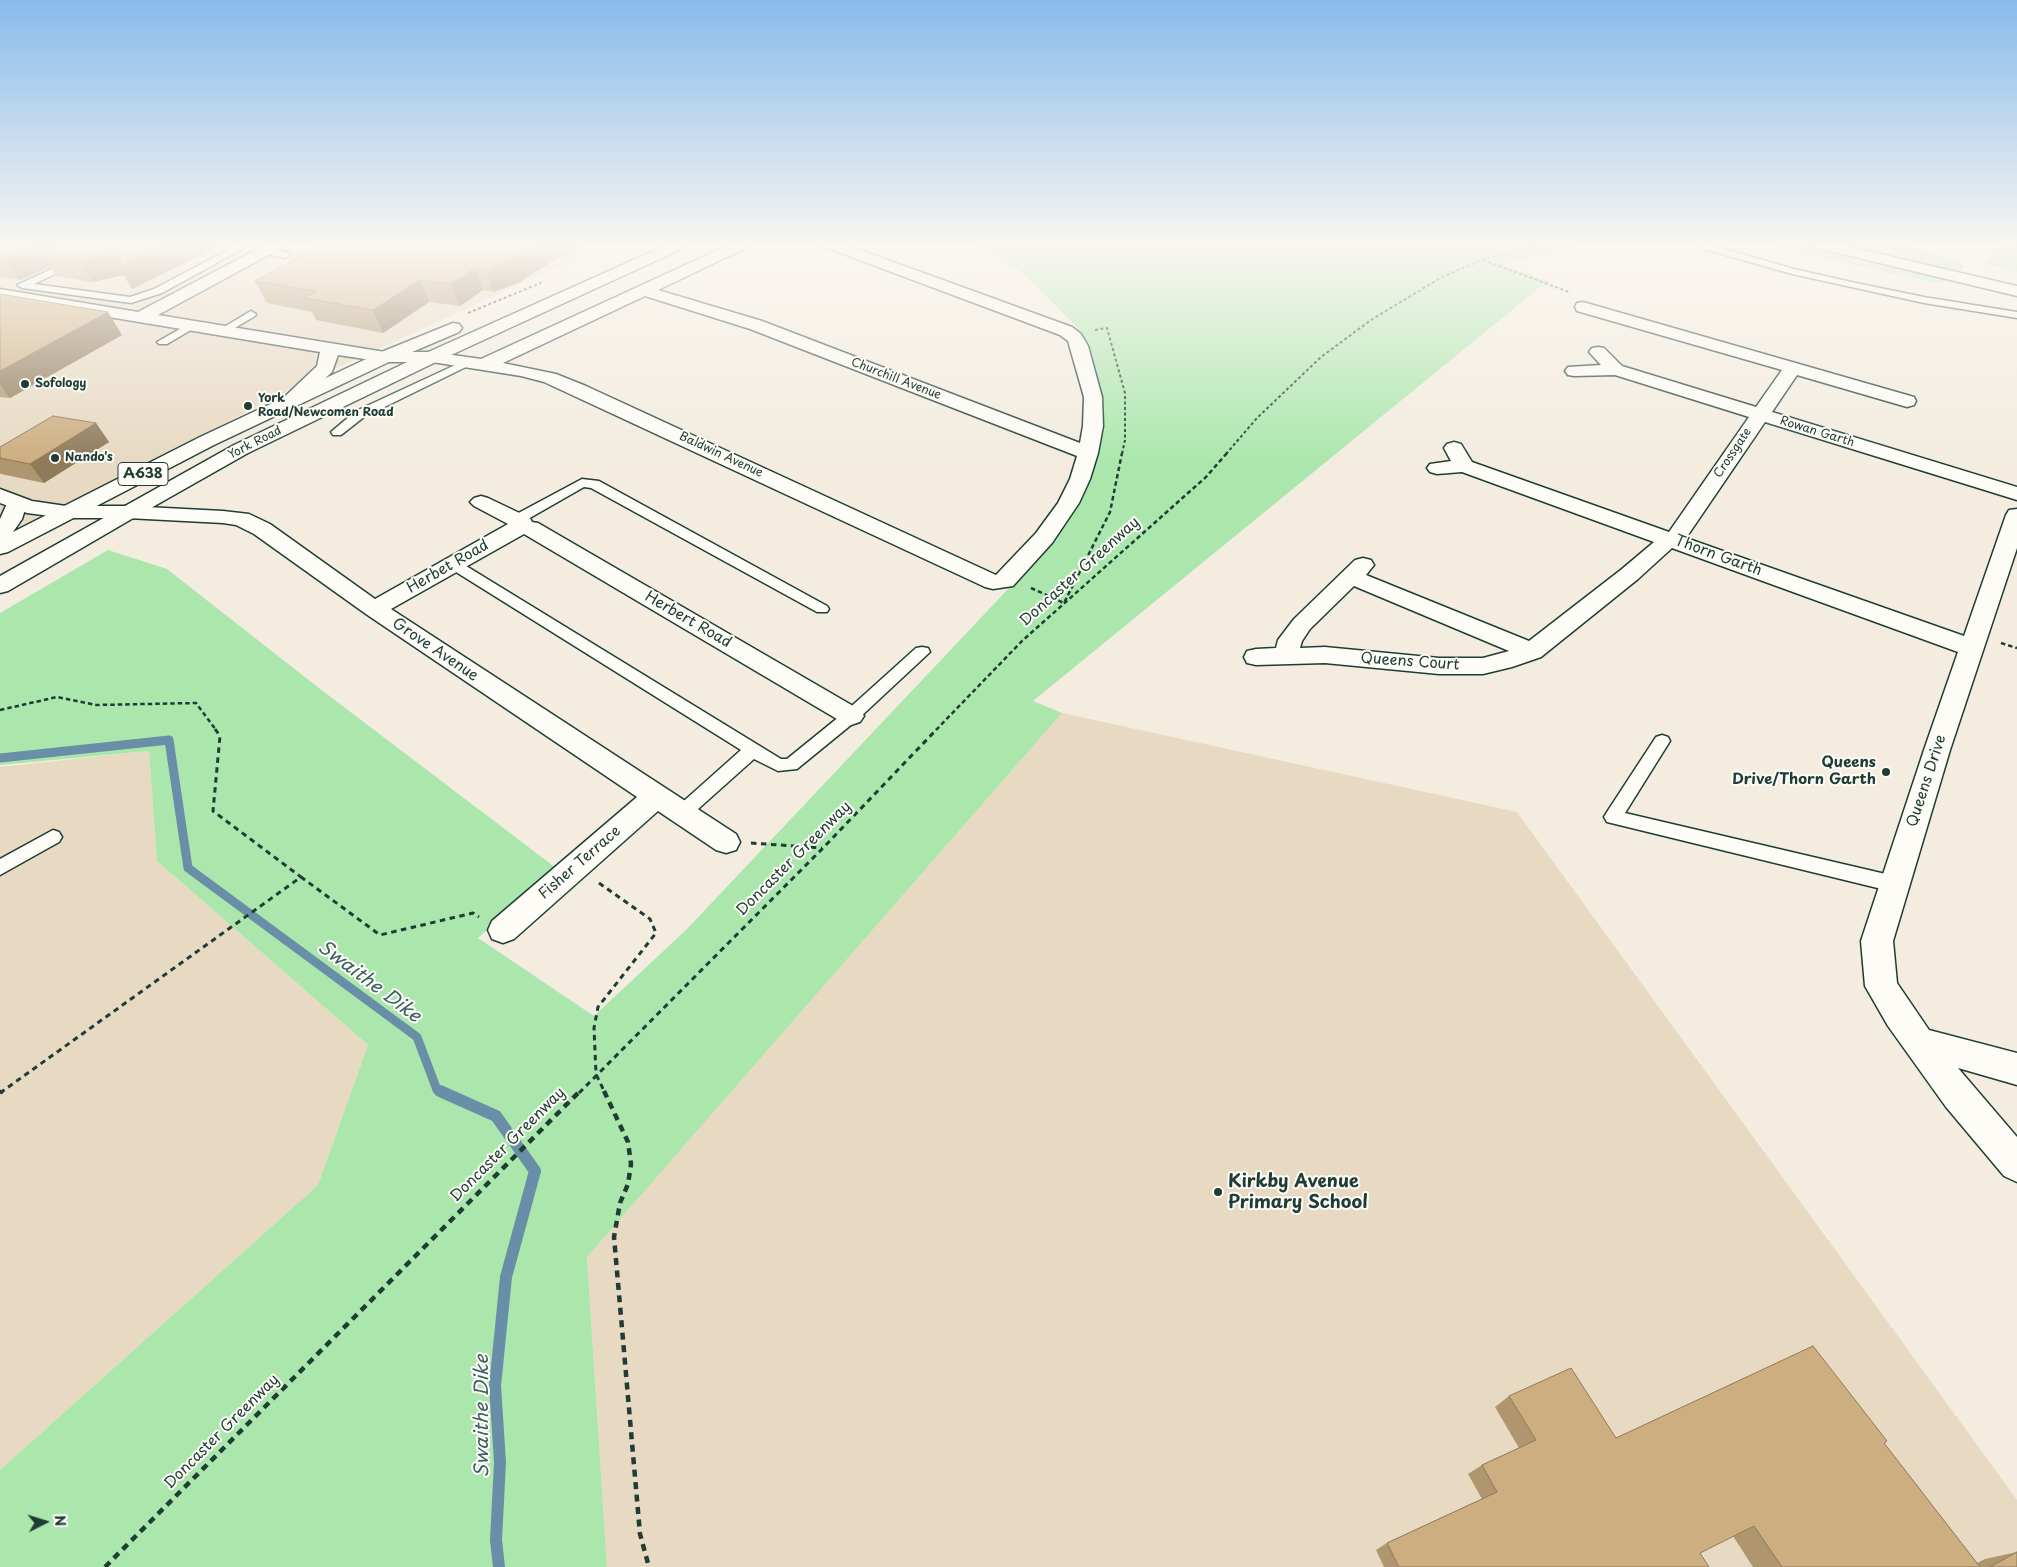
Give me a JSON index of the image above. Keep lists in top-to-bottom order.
{
  "streets": {
    "main road": [
      "Churchill Avenue",
      "Rowan Garth",
      "York Road",
      "Crossgate",
      "Baldwin Avenue",
      "A638",
      "Thorn Garth",
      "Herbet Road",
      "Herbert Road",
      "Grove Avenue",
      "Queens Court",
      "Queens Drive",
      "Fisher Terrace"
    ],
    "path": ["Doncaster Greenway"]
  },
  "crossings": [
    ["Rowan Garth", "Crossgate"],
    ["York Road", "Baldwin Avenue"],
    ["York Road", "Grove Avenue"],
    ["Crossgate", "Thorn Garth"],
    ["Crossgate", "Queens Court"],
    ["Thorn Garth", "Queens Court"],
    ["Thorn Garth", "Queens Drive"],
    ["Herbet Road", "Herbert Road"],
    ["Herbet Road", "Grove Avenue"],
    ["Grove Avenue", "Fisher Terrace"]
  ],
  "water": ["Swaithe Dike"],
  "places": [
    "Sofology",
    "York Road/Newcomen Road",
    "Nando's",
    "Queens Drive/Thorn Garth",
    "Kirkby Avenue Primary School"
  ],
  "north": "right"
}
